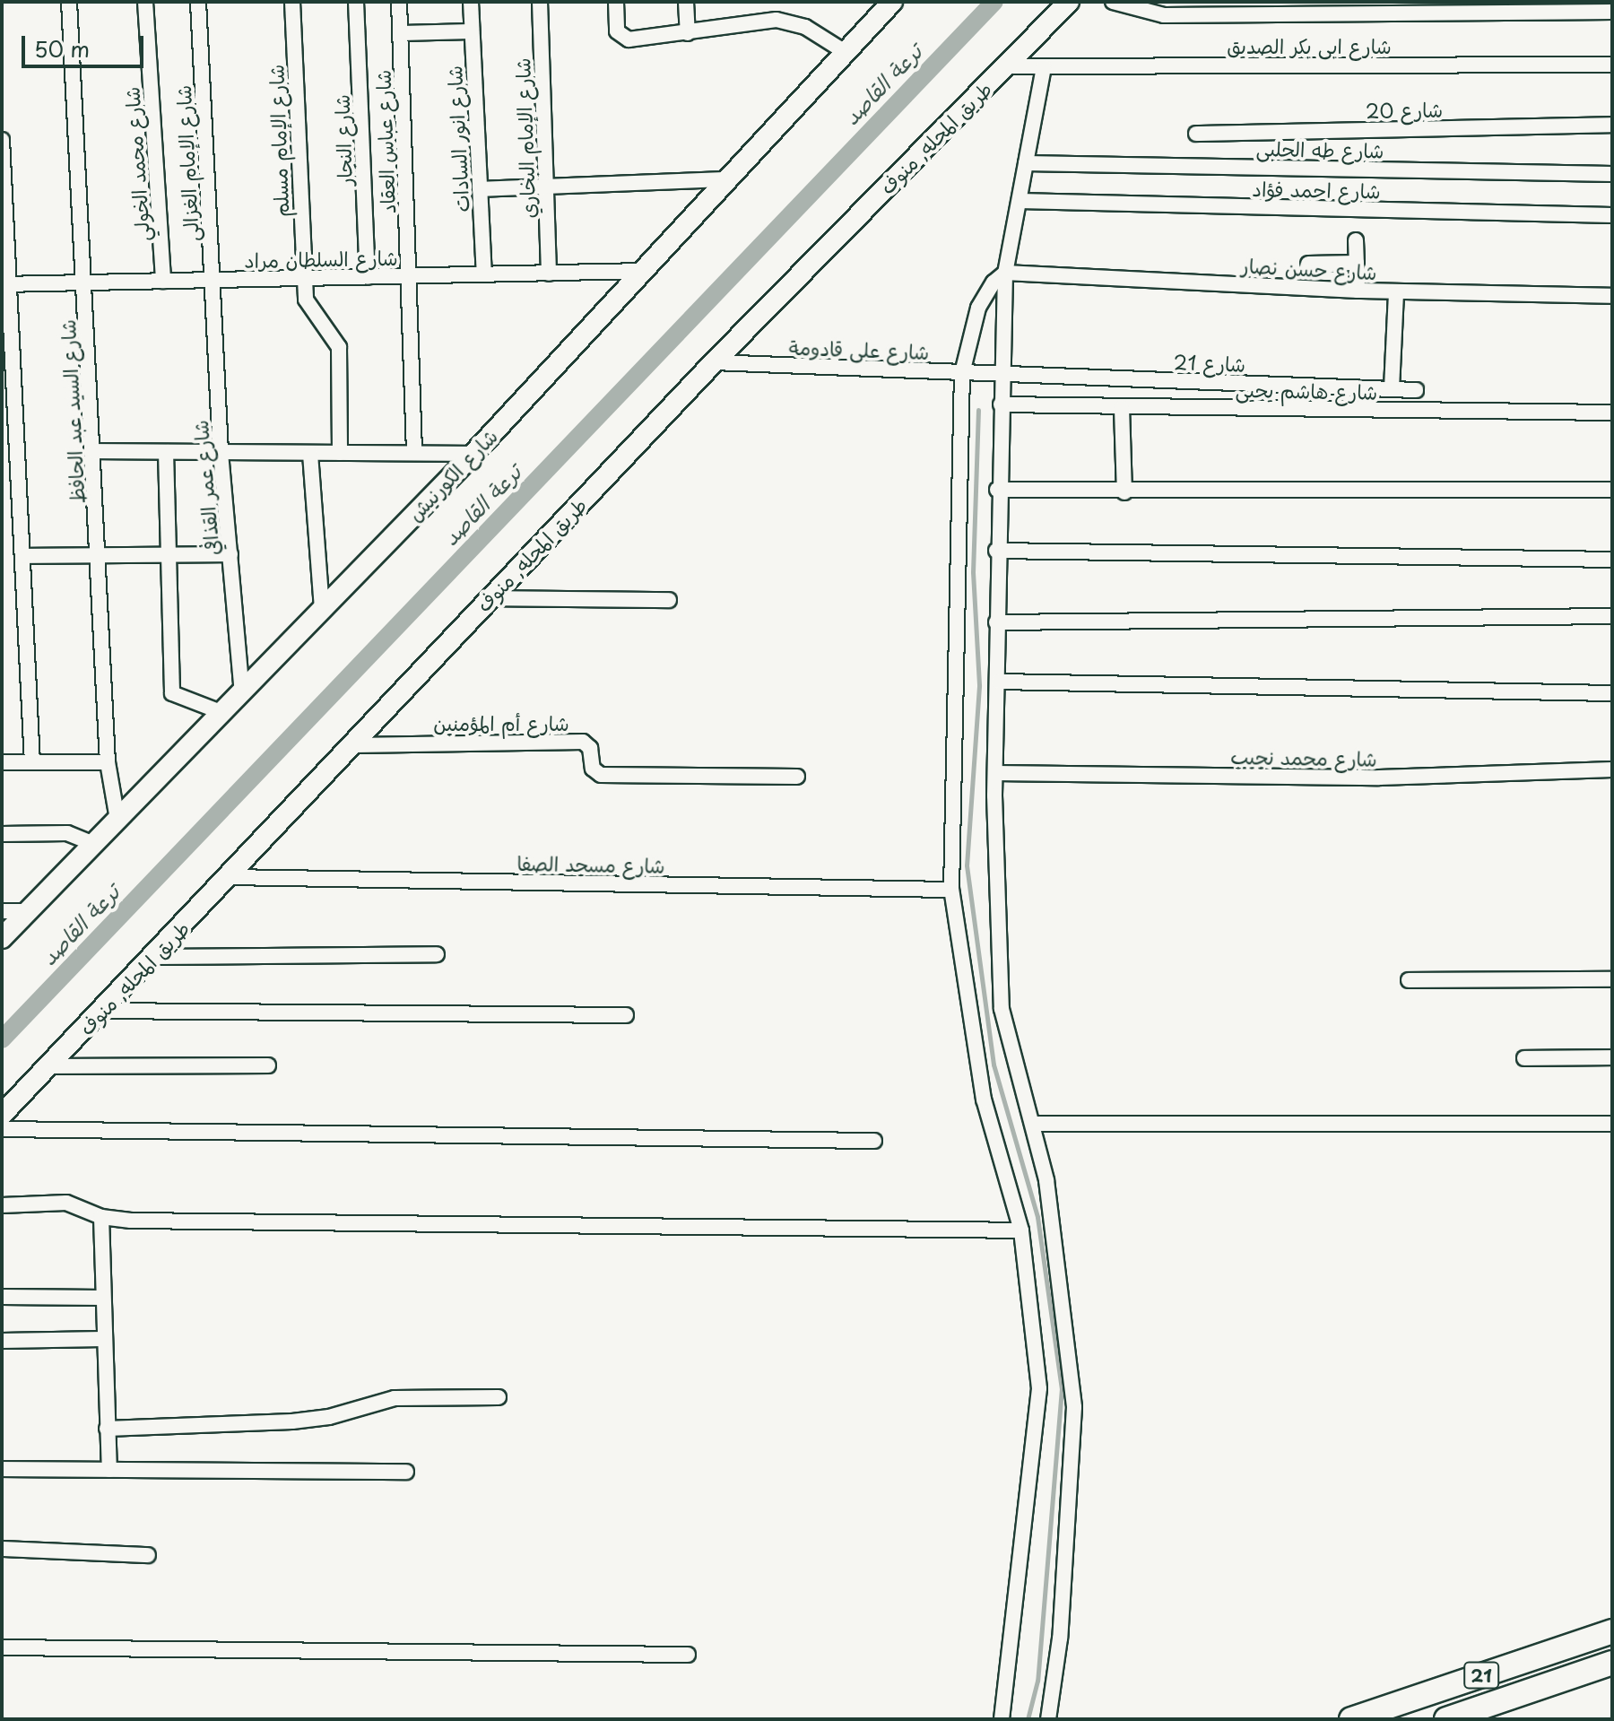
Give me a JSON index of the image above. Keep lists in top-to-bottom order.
{
  "streets": {
    "highway": ["21"],
    "main road": ["طريق المحله, منوف", "شارع الكورنيش"],
    "street": [
      "شارع ابى بكر الصديق",
      "شارع 20",
      "شارع الإمام البخاري",
      "شارع انور السادات",
      "شارع النجار",
      "شارع الإمام مسلم",
      "شارع عباس العقاد",
      "شارع طه الحلبى",
      "شارع الإمام الغزالى",
      "شارع محمد الخولي",
      "شارع احمد فؤاد",
      "شارع السلطان مراد",
      "شارع حسن نصار",
      "شارع على قادومة",
      "شارع 21",
      "شارع هاشم يحيى",
      "شارع السيد عبد الحافظ",
      "شارع عمر القذافي",
      "شارع أم المؤمنين",
      "شارع محمد نجيب",
      "شارع مسجد الصفا"
    ]
  },
  "crossings": [
    ["شارع ابى بكر الصديق", "طريق المحله, منوف"],
    ["طريق المحله, منوف", "شارع على قادومة"],
    ["طريق المحله, منوف", "شارع أم المؤمنين"],
    ["طريق المحله, منوف", "شارع مسجد الصفا"],
    ["شارع الإمام البخاري", "شارع السلطان مراد"],
    ["شارع انور السادات", "شارع السلطان مراد"],
    ["شارع النجار", "شارع السلطان مراد"],
    ["شارع الإمام مسلم", "شارع السلطان مراد"],
    ["شارع عباس العقاد", "شارع السلطان مراد"],
    ["شارع الإمام الغزالى", "شارع السلطان مراد"],
    ["شارع الإمام الغزالى", "شارع عمر القذافي"],
    ["شارع محمد الخولي", "شارع السلطان مراد"],
    ["شارع السلطان مراد", "شارع السيد عبد الحافظ"],
    ["شارع السلطان مراد", "شارع الكورنيش"],
    ["شارع السلطان مراد", "شارع عمر القذافي"],
    ["شارع على قادومة", "شارع 21"],
    ["شارع السيد عبد الحافظ", "شارع الكورنيش"],
    ["شارع الكورنيش", "شارع عمر القذافي"]
  ],
  "water": ["ترعة القاصد"],
  "scale_bar": "50 m"
}
